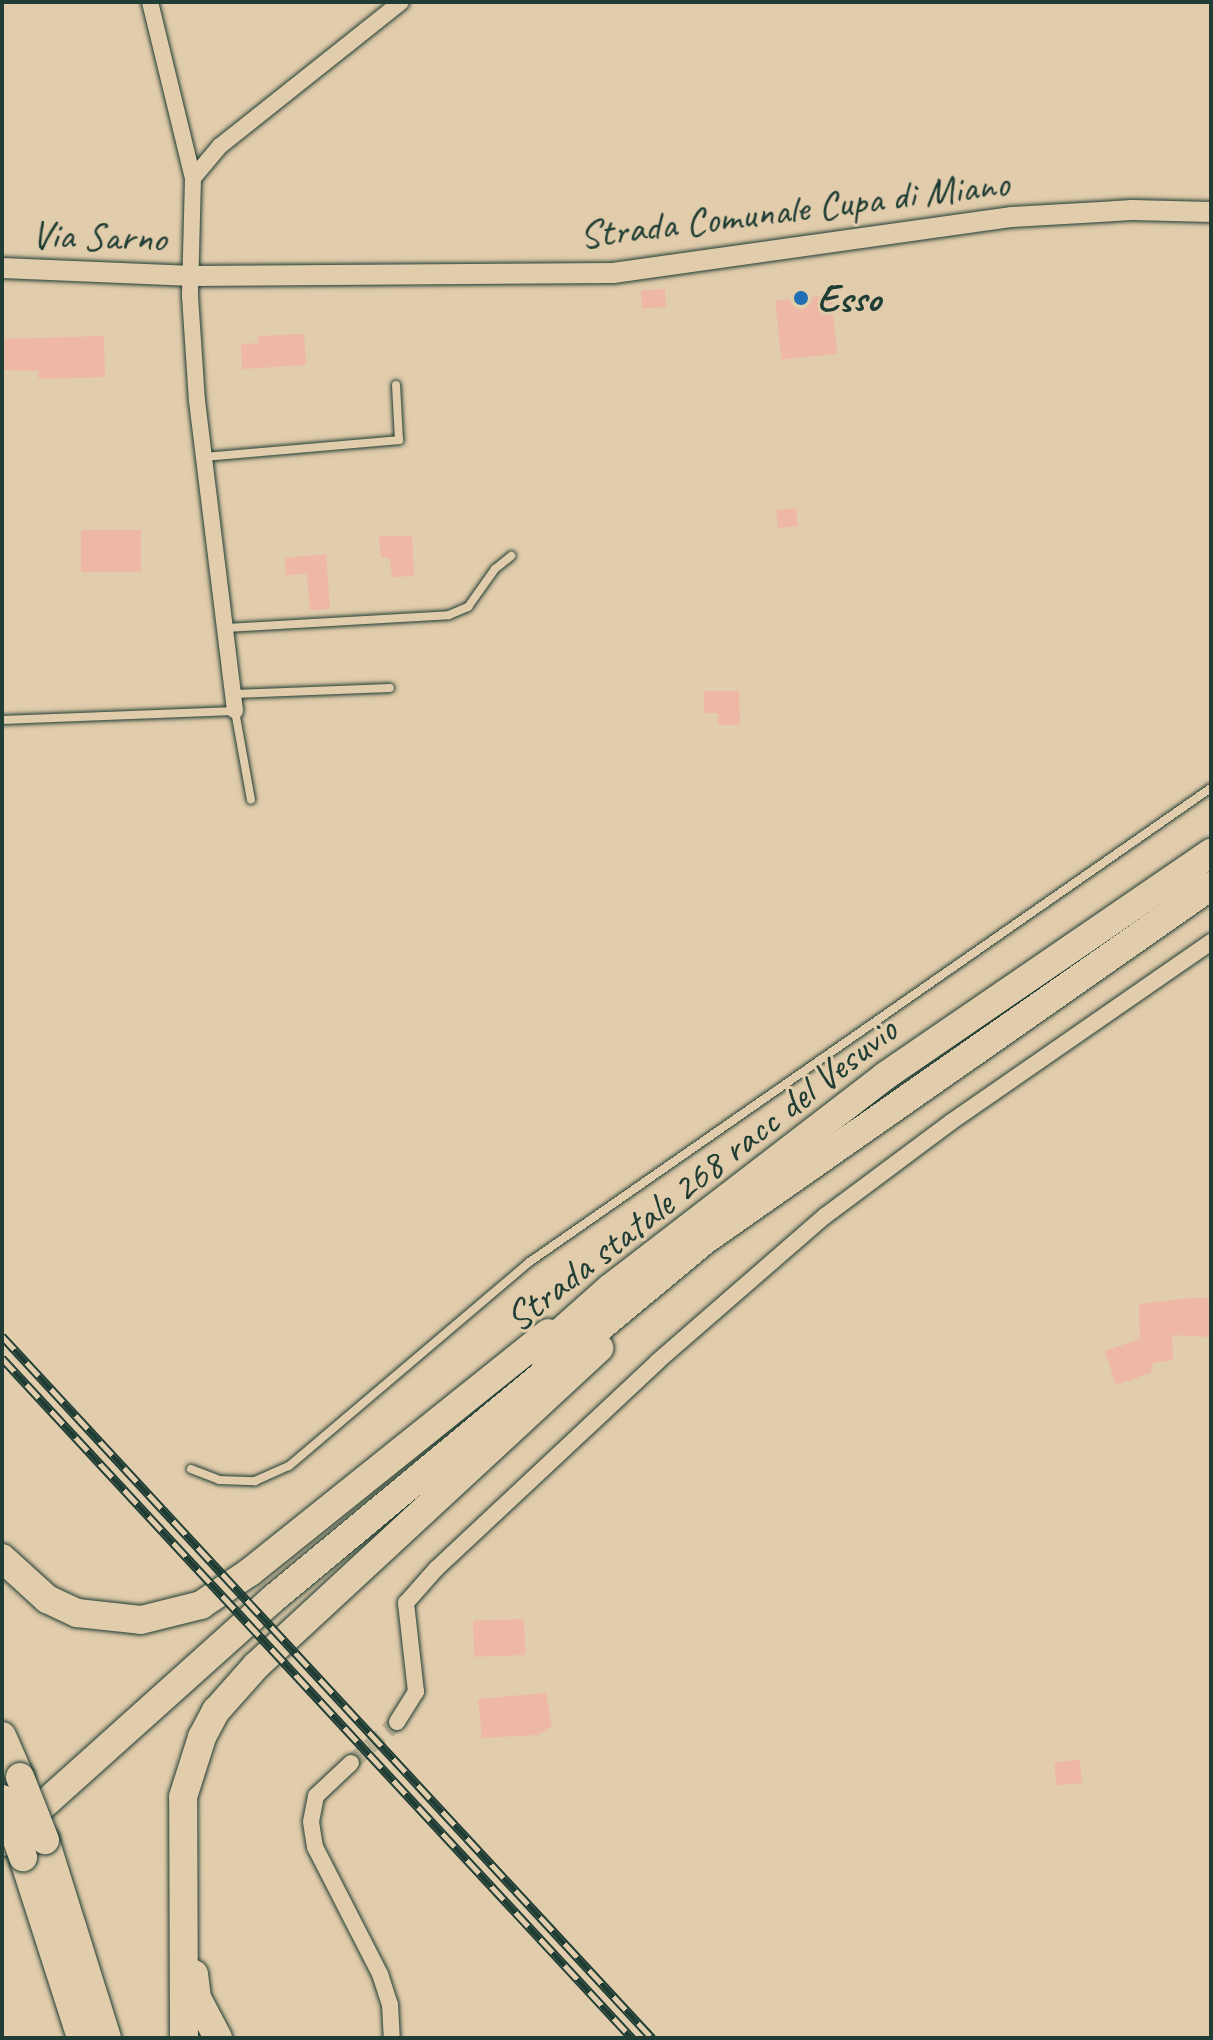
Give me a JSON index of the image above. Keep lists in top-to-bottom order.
{
  "streets": {
    "highway": ["Strada statale 268 racc del Vesuvio"],
    "street": ["Strada Comunale Cupa di Miano", "Via Sarno"]
  },
  "crossings": [
    ["Strada Comunale Cupa di Miano", "Via Sarno"]
  ],
  "places": ["Esso"]
}
